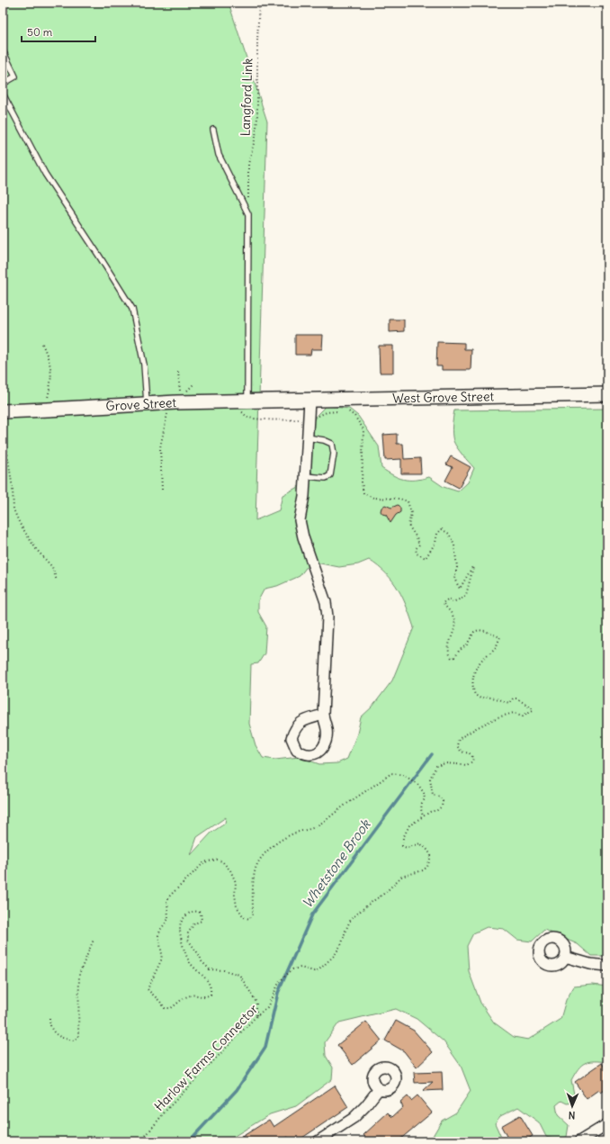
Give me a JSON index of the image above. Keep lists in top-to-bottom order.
{
  "streets": {
    "main road": ["West Grove Street", "Grove Street"],
    "path": ["Langford Link", "Harlow Farms Connector"]
  },
  "crossings": [
    ["West Grove Street", "Grove Street"]
  ],
  "water": ["Whetstone Brook"],
  "scale_bar": "50 m",
  "north": "bottom"
}
